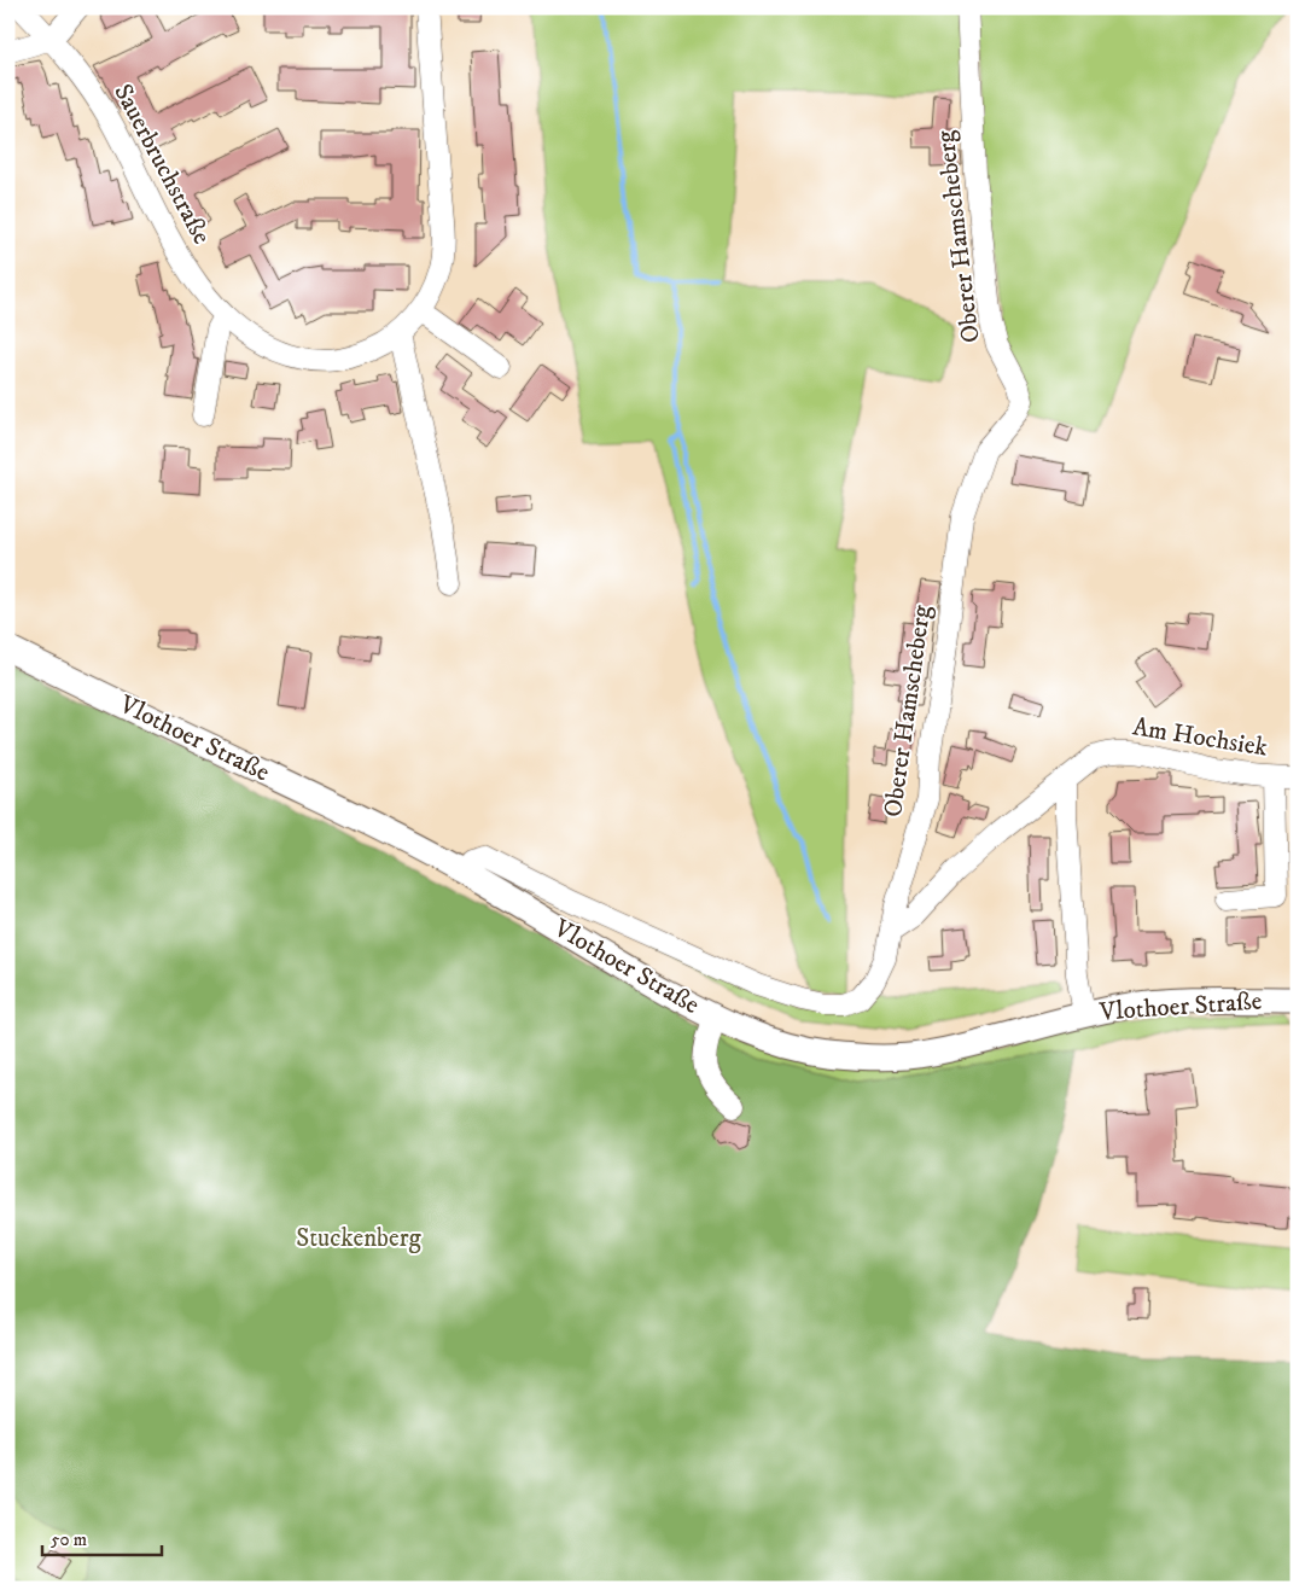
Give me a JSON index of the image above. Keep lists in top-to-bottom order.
{
  "streets": {
    "main road": ["Vlothoer Straße"],
    "street": ["Sauerbruchstraße", "Oberer Hamscheberg", "Am Hochsiek"]
  },
  "crossings": [
    ["Oberer Hamscheberg", "Am Hochsiek"],
    ["Oberer Hamscheberg", "Vlothoer Straße"]
  ],
  "parks": ["Stuckenberg"],
  "scale_bar": "50 m"
}
